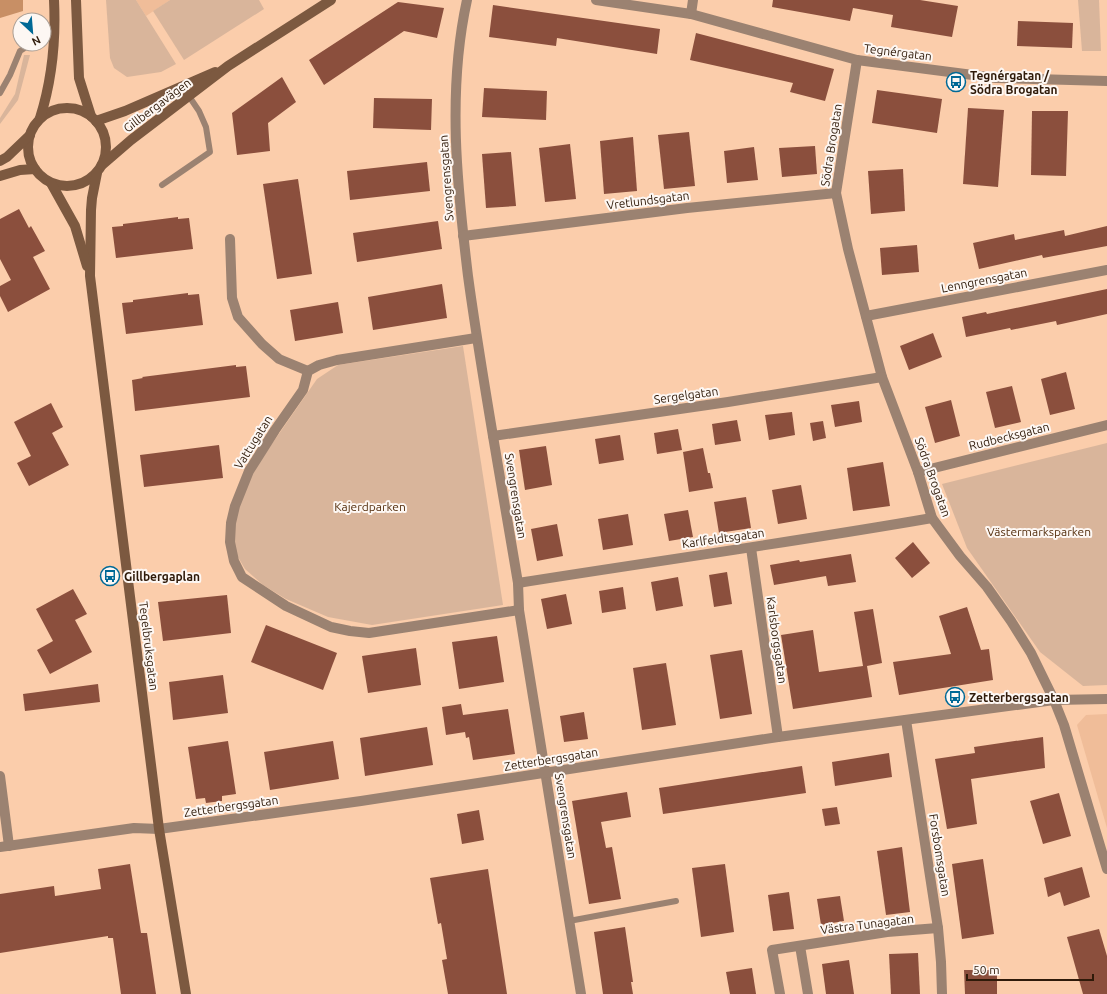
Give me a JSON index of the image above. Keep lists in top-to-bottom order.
{
  "streets": {
    "street": [
      "Tegnérgatan",
      "Gillbergavägen",
      "Södra Brogatan",
      "Svengrensgatan",
      "Vretlundsgatan",
      "Lenngrensgatan",
      "Sergelgatan",
      "Rudbecksgatan",
      "Vattugatan",
      "Karlfeldtsgatan",
      "Karlsborgsgatan",
      "Tegelbruksgatan",
      "Zetterbergsgatan",
      "Forsbomsgatan",
      "Västra Tunagatan"
    ]
  },
  "crossings": [
    ["Tegnérgatan", "Södra Brogatan"],
    ["Gillbergavägen", "Tegelbruksgatan"],
    ["Södra Brogatan", "Vretlundsgatan"],
    ["Södra Brogatan", "Lenngrensgatan"],
    ["Södra Brogatan", "Sergelgatan"],
    ["Södra Brogatan", "Rudbecksgatan"],
    ["Södra Brogatan", "Karlfeldtsgatan"],
    ["Södra Brogatan", "Zetterbergsgatan"],
    ["Svengrensgatan", "Vretlundsgatan"],
    ["Svengrensgatan", "Sergelgatan"],
    ["Svengrensgatan", "Vattugatan"],
    ["Svengrensgatan", "Karlfeldtsgatan"],
    ["Svengrensgatan", "Zetterbergsgatan"],
    ["Karlfeldtsgatan", "Karlsborgsgatan"],
    ["Karlsborgsgatan", "Zetterbergsgatan"],
    ["Tegelbruksgatan", "Zetterbergsgatan"],
    ["Zetterbergsgatan", "Forsbomsgatan"],
    ["Forsbomsgatan", "Västra Tunagatan"]
  ],
  "parks": ["Kajerdparken", "Västermarksparken"],
  "places": {
    "bus stop": ["Tegnérgatan / Södra Brogatan", "Gillbergaplan", "Zetterbergsgatan"]
  },
  "scale_bar": "50 m",
  "north": "bottom right"
}
